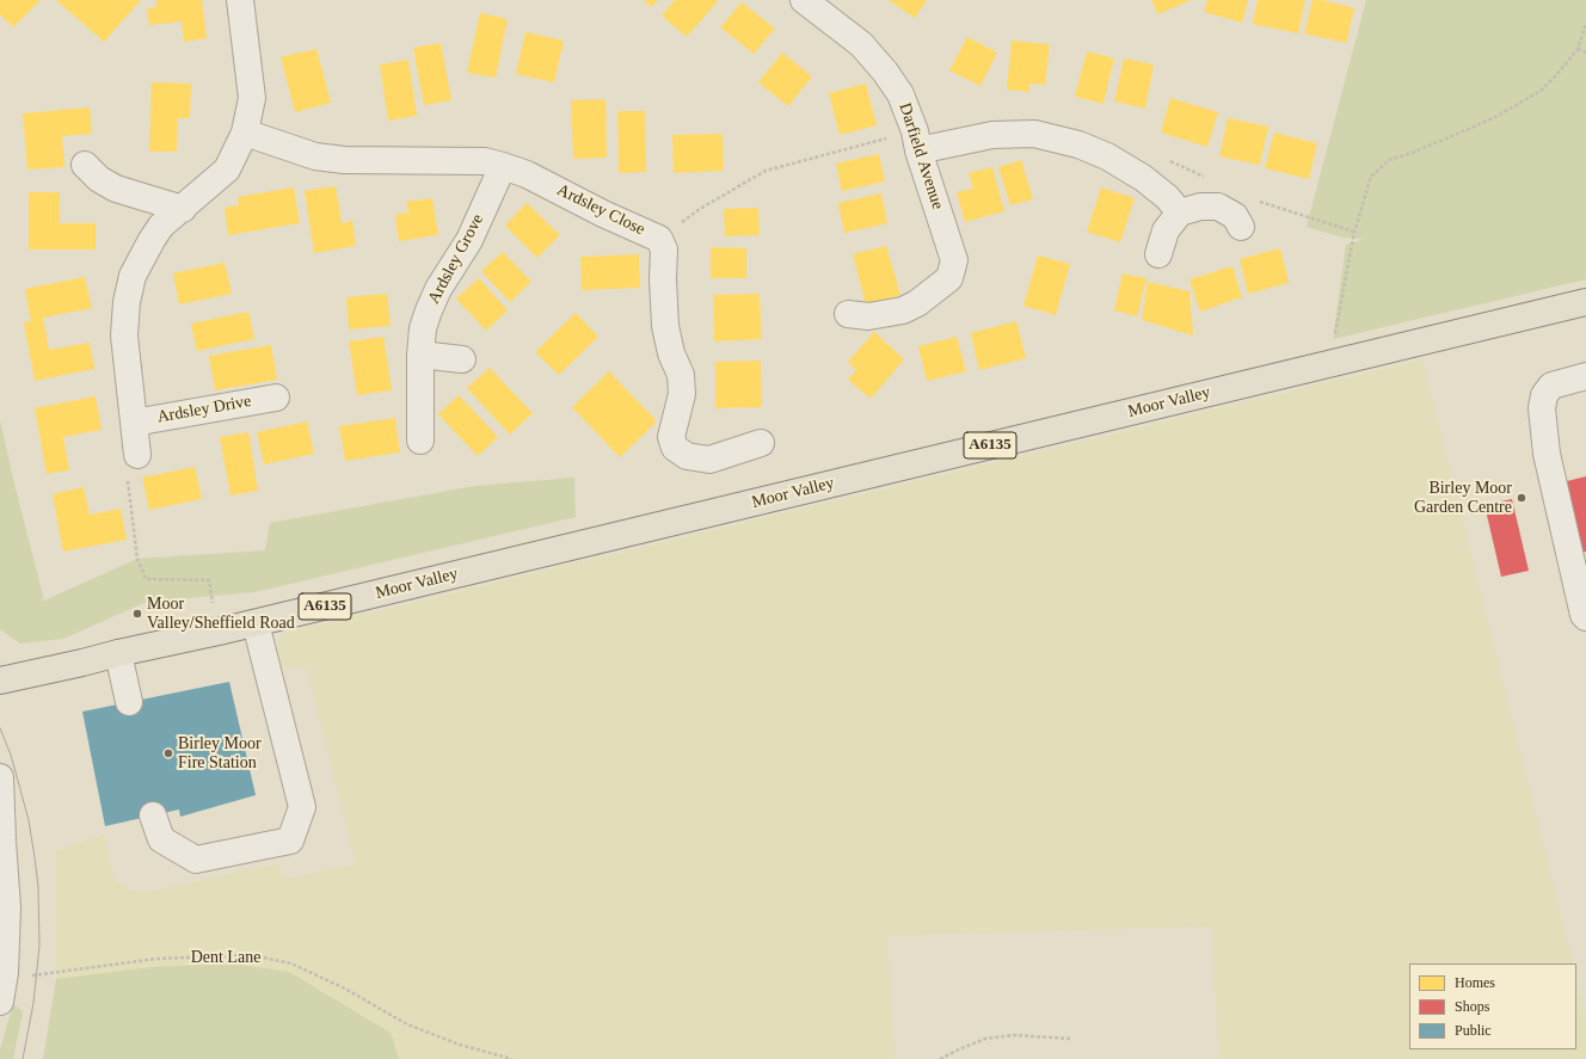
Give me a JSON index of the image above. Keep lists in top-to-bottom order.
{
  "streets": {
    "main road": ["Moor Valley", "A6135"],
    "street": [
      "Darfield Avenue",
      "Ardsley Close",
      "Ardsley Grove",
      "Ardsley Drive"
    ],
    "path": ["Dent Lane"]
  },
  "crossings": [
    ["Ardsley Close", "Ardsley Grove"],
    ["Ardsley Close", "Ardsley Drive"]
  ],
  "places": ["Birley Moor Garden Centre", "Moor Valley/Sheffield Road", "Birley Moor Fire Station"],
  "legend": ["Homes", "Shops", "Public"]
}
